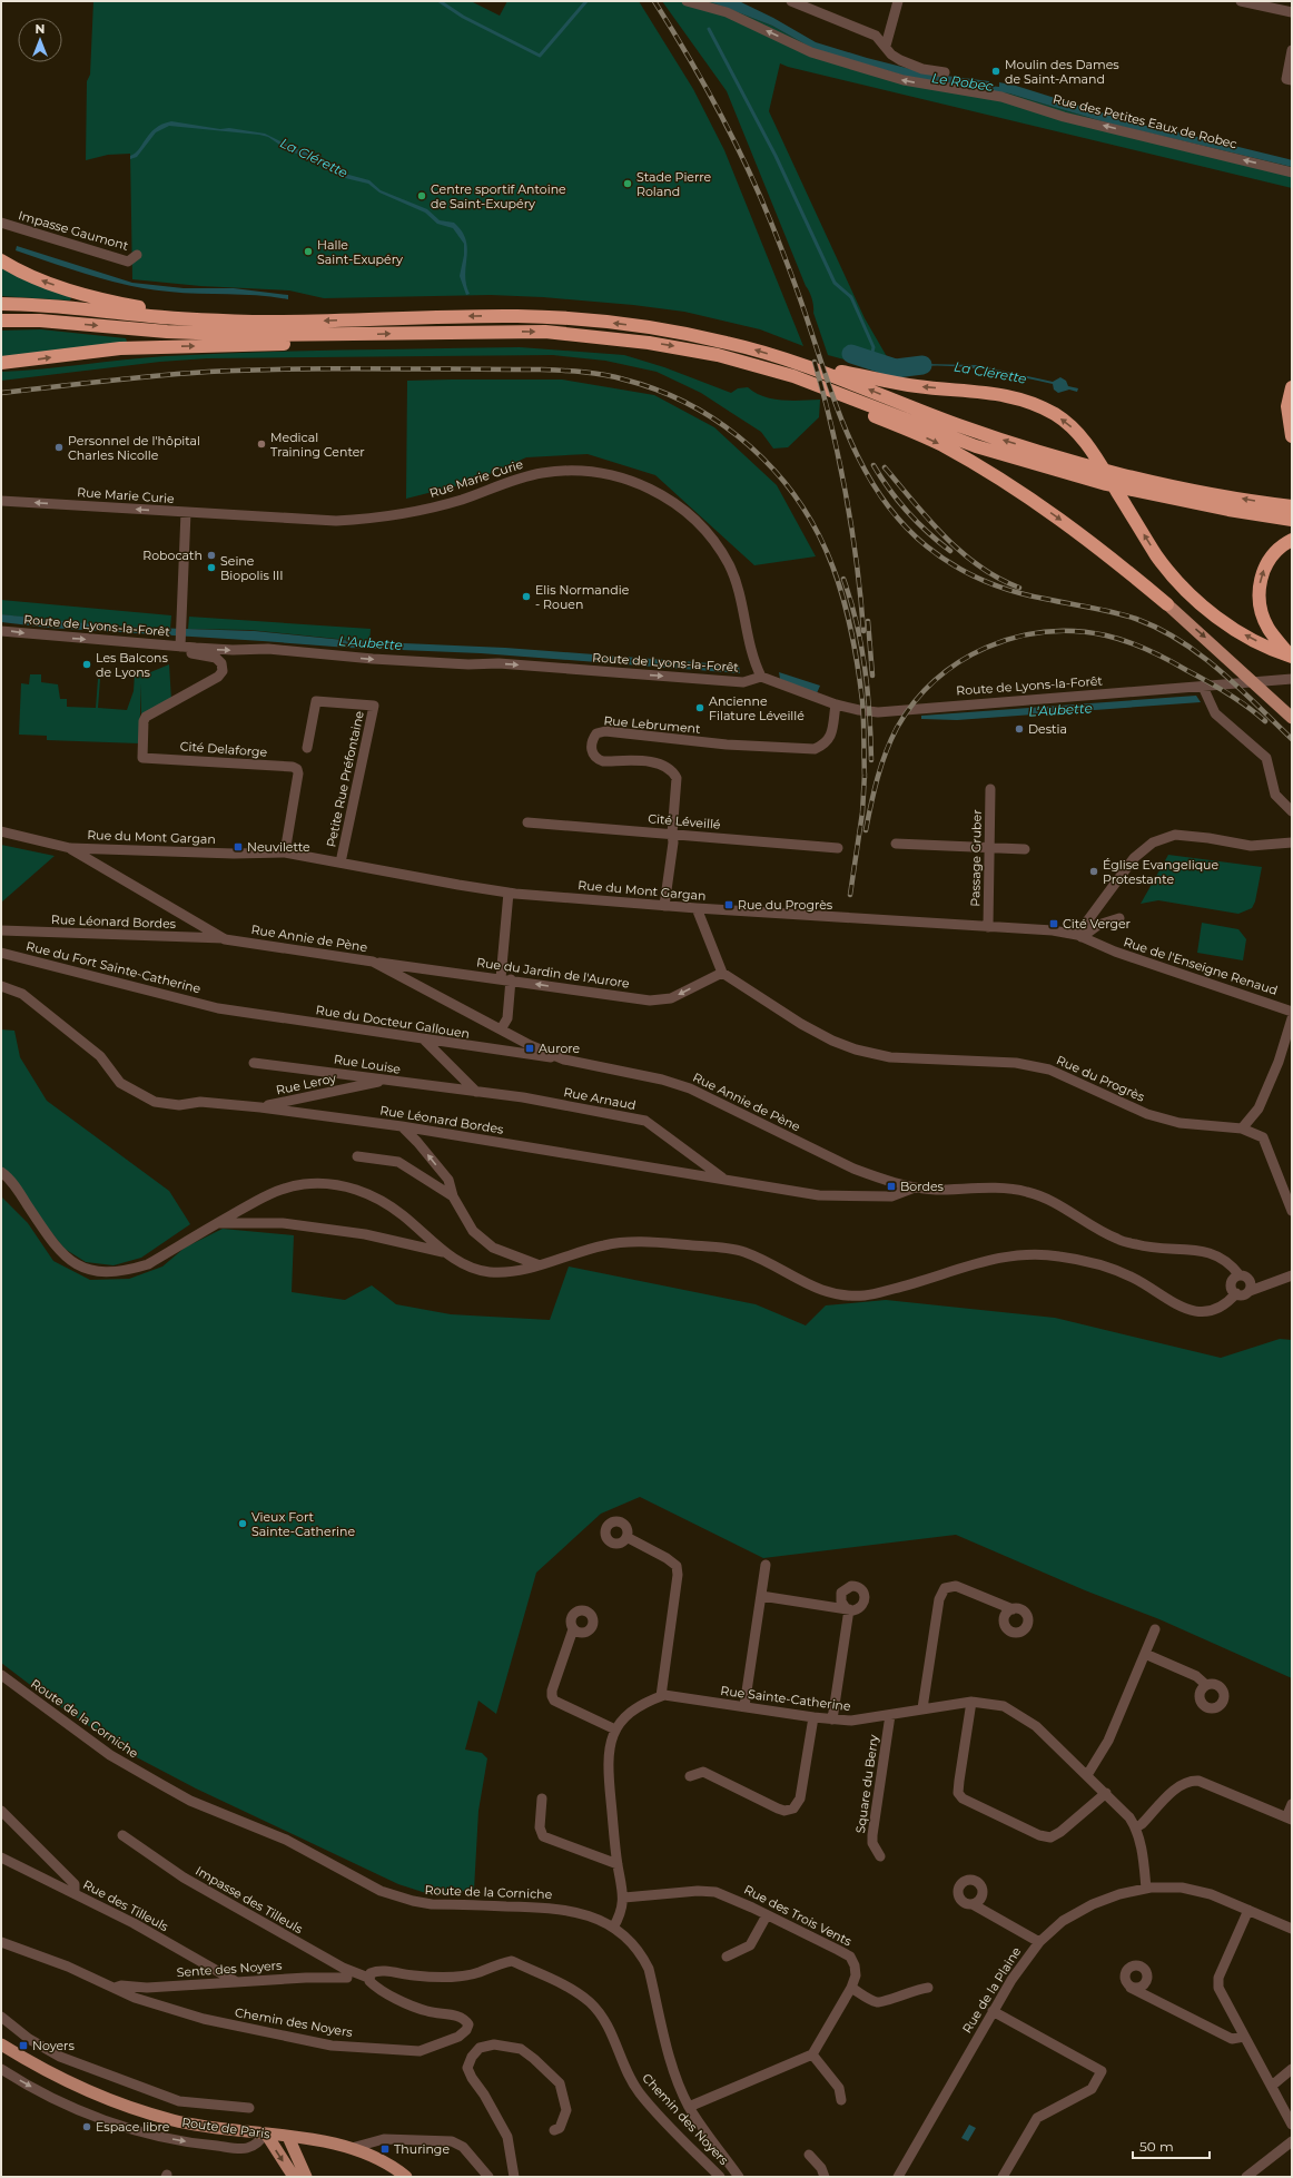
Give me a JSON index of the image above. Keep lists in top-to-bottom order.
{
  "streets": {
    "main road": ["Route de Paris"],
    "street": [
      "Rue des Petites Eaux de Robec",
      "Impasse Gaumont",
      "Rue Marie Curie",
      "Route de Lyons-la-Forêt",
      "Rue Lebrument",
      "Cité Delaforge",
      "Petite Rue Préfontaine",
      "Cité Léveillé",
      "Rue du Mont Gargan",
      "Passage Gruber",
      "Rue Léonard Bordes",
      "Rue Annie de Pène",
      "Rue de l'Enseigne Renaud",
      "Rue du Fort Sainte-Catherine",
      "Rue du Jardin de l'Aurore",
      "Rue du Docteur Gallouen",
      "Rue Louise",
      "Rue du Progrès",
      "Rue Leroy",
      "Rue Arnaud",
      "Rue Sainte-Catherine",
      "Route de la Corniche",
      "Square du Berry",
      "Impasse des Tilleuls",
      "Rue des Tilleuls",
      "Rue des Trois Vents",
      "Sente des Noyers",
      "Rue de la Plaine",
      "Chemin des Noyers"
    ]
  },
  "crossings": [
    ["Rue Marie Curie", "Route de Lyons-la-Forêt"],
    ["Route de Lyons-la-Forêt", "Rue Lebrument"],
    ["Route de Lyons-la-Forêt", "Cité Delaforge"],
    ["Rue Lebrument", "Cité Léveillé"],
    ["Rue Lebrument", "Rue du Mont Gargan"],
    ["Cité Delaforge", "Rue du Mont Gargan"],
    ["Petite Rue Préfontaine", "Rue du Mont Gargan"],
    ["Rue du Mont Gargan", "Passage Gruber"],
    ["Rue du Mont Gargan", "Rue Annie de Pène"],
    ["Rue du Mont Gargan", "Rue de l'Enseigne Renaud"],
    ["Rue Léonard Bordes", "Rue Annie de Pène"],
    ["Rue Léonard Bordes", "Rue Leroy"],
    ["Rue Léonard Bordes", "Rue Arnaud"],
    ["Rue Annie de Pène", "Rue du Jardin de l'Aurore"],
    ["Rue Annie de Pène", "Rue du Docteur Gallouen"],
    ["Rue du Fort Sainte-Catherine", "Rue du Docteur Gallouen"],
    ["Rue du Jardin de l'Aurore", "Rue du Progrès"],
    ["Rue Louise", "Rue Leroy"],
    ["Rue Louise", "Rue Arnaud"],
    ["Rue Sainte-Catherine", "Route de la Corniche"],
    ["Rue Sainte-Catherine", "Square du Berry"],
    ["Rue Sainte-Catherine", "Rue des Trois Vents"],
    ["Rue Sainte-Catherine", "Rue de la Plaine"],
    ["Impasse des Tilleuls", "Sente des Noyers"],
    ["Impasse des Tilleuls", "Chemin des Noyers"],
    ["Rue des Tilleuls", "Sente des Noyers"],
    ["Sente des Noyers", "Chemin des Noyers"]
  ],
  "one_way": ["Rue des Petites Eaux de Robec", "Route de Lyons-la-Forêt", "Rue du Jardin de l'Aurore"],
  "water": ["Le Robec", "La Clérette", "L'Aubette"],
  "places": {
    "other": [
      "Moulin des Dames de Saint-Amand",
      "Stade Pierre Roland",
      "Centre sportif Antoine de Saint-Exupéry",
      "Halle Saint-Exupéry",
      "Medical Training Center",
      "Personnel de l'hôpital Charles Nicolle",
      "Robocath",
      "Seine Biopolis III",
      "Elis Normandie - Rouen",
      "Les Balcons de Lyons",
      "Ancienne Filature Léveillé",
      "Destia",
      "Église Evangelique Protestante",
      "Vieux Fort Sainte-Catherine",
      "Espace libre"
    ],
    "transit": [
      "Neuvilette",
      "Rue du Progrès",
      "Cité Verger",
      "Aurore",
      "Bordes",
      "Noyers",
      "Thuringe"
    ]
  },
  "scale_bar": "50 m",
  "north": "top"
}
